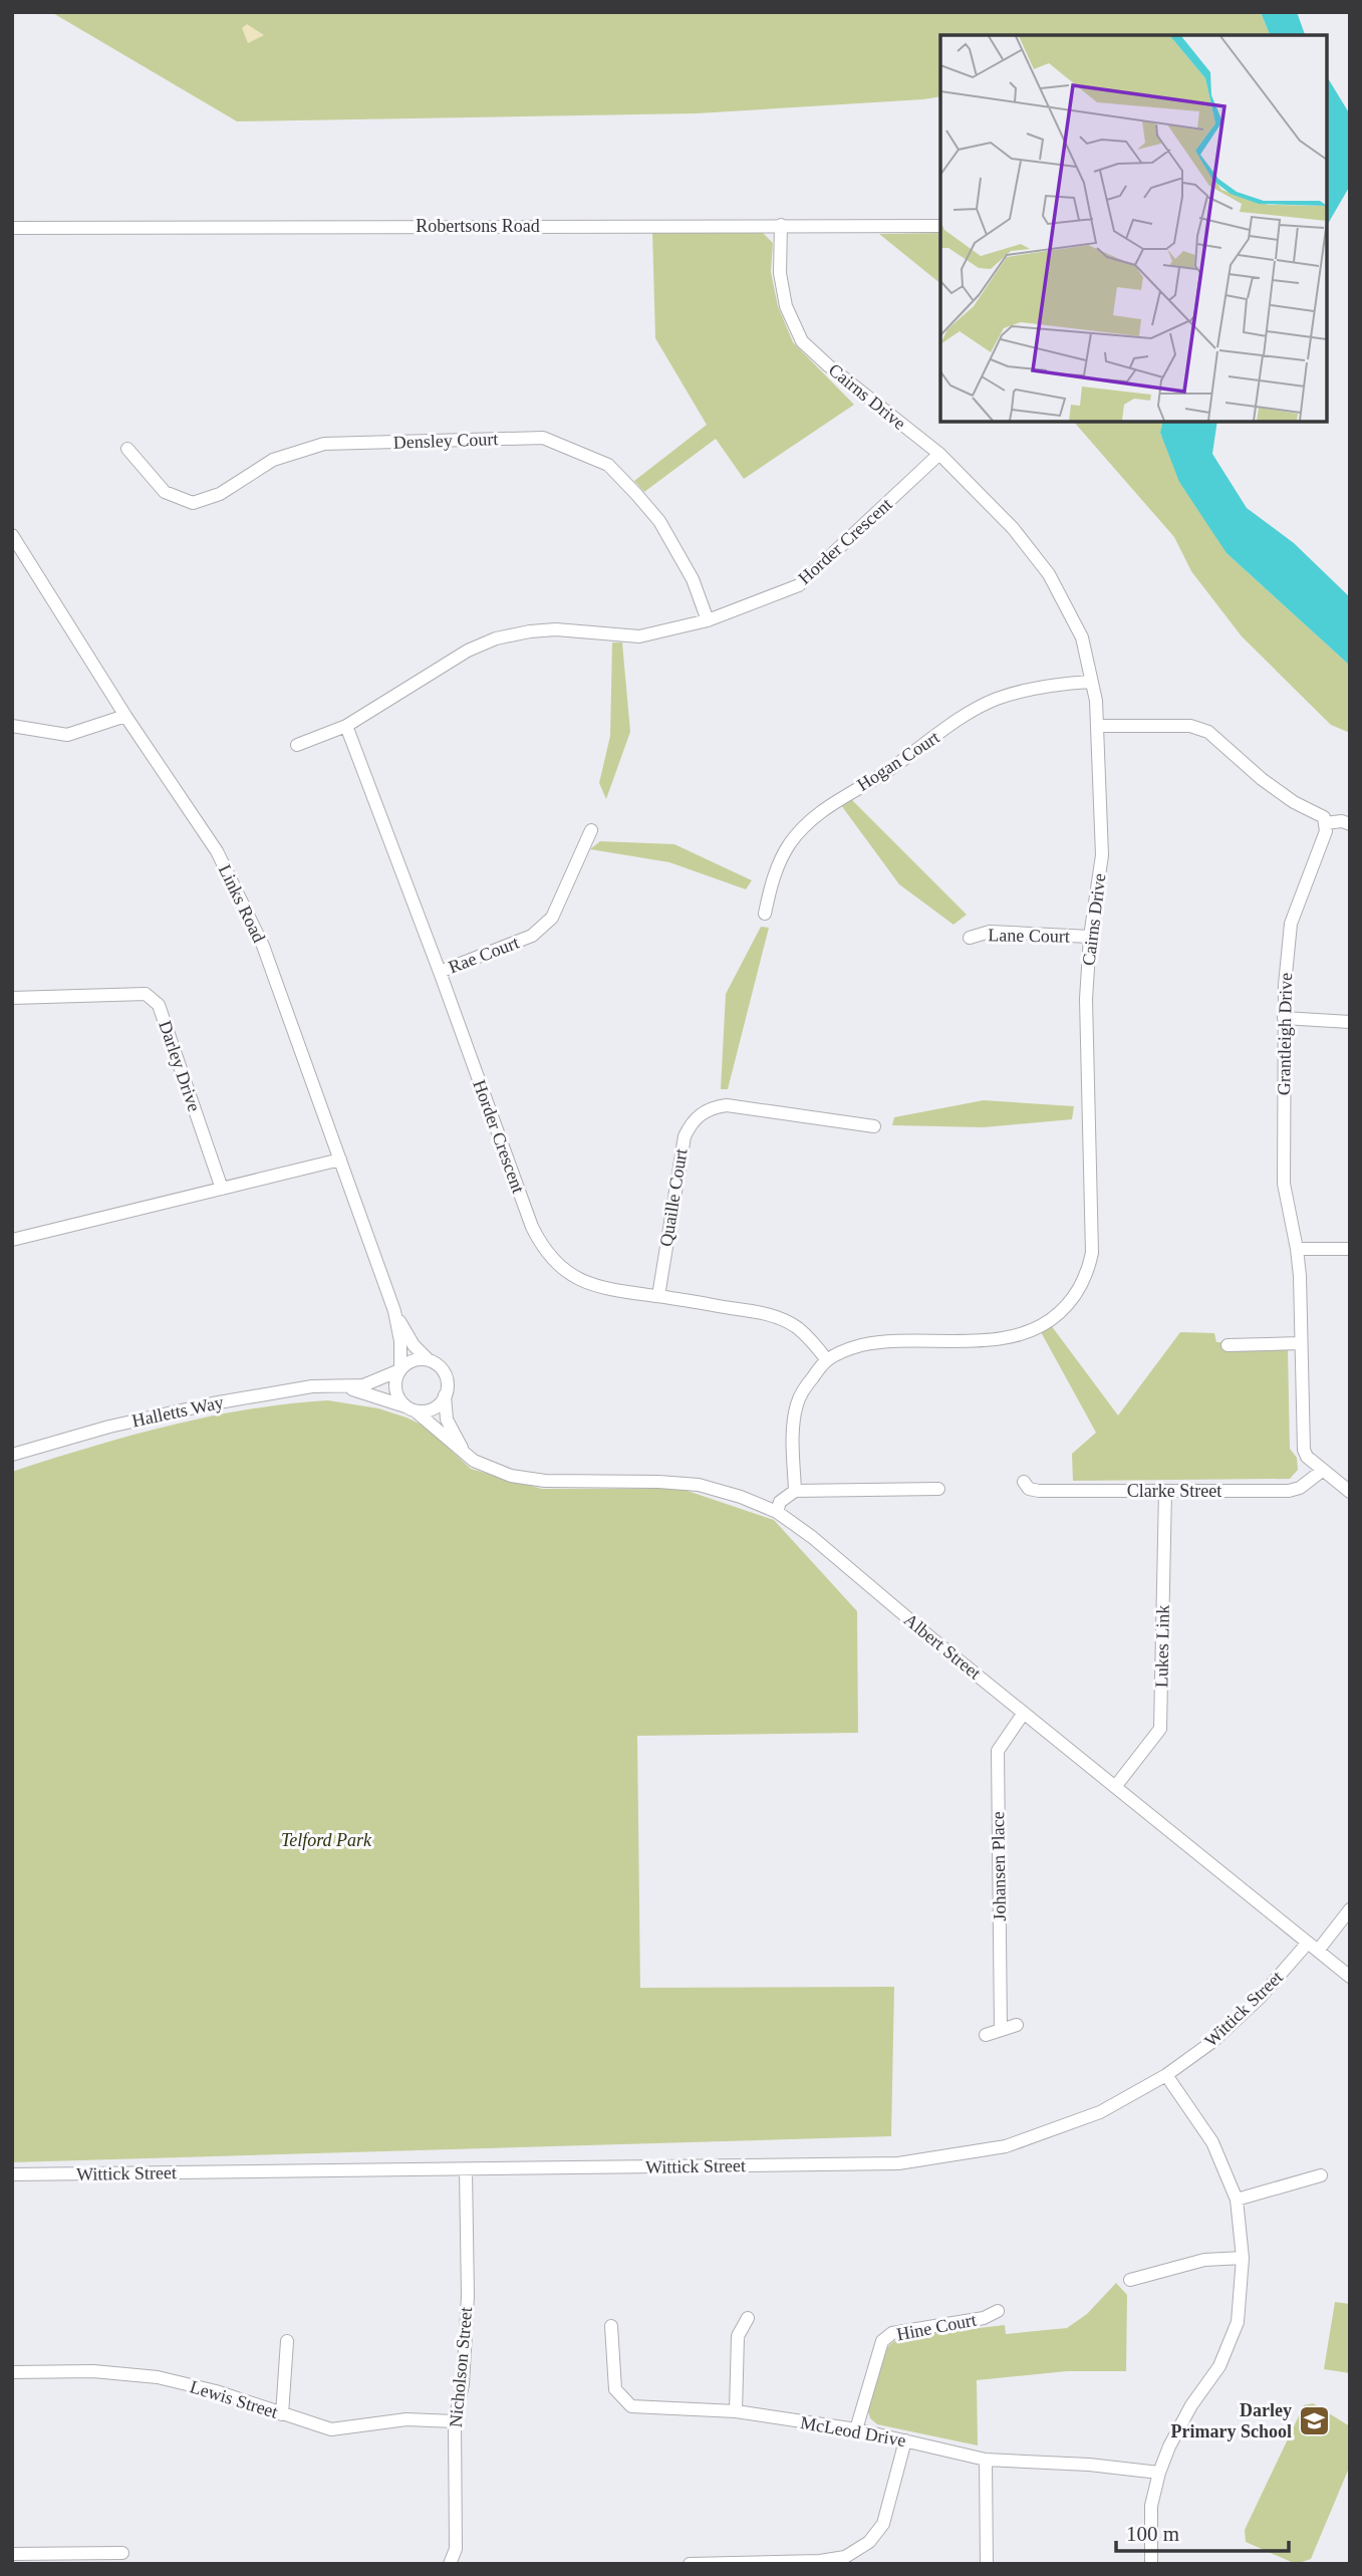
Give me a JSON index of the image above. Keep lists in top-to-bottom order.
{
  "streets": {
    "street": [
      "Robertsons Road",
      "Cairns Drive",
      "Densley Court",
      "Horder Crescent",
      "Hogan Court",
      "Links Road",
      "Lane Court",
      "Rae Court",
      "Grantleigh Drive",
      "Darley Drive",
      "Quaille Court",
      "Halletts Way",
      "Clarke Street",
      "Albert Street",
      "Lukes Link",
      "Johansen Place",
      "Wittick Street",
      "Hine Court",
      "Nicholson Street",
      "Lewis Street",
      "McLeod Drive"
    ]
  },
  "crossings": [
    ["Robertsons Road", "Cairns Drive"],
    ["Cairns Drive", "Horder Crescent"],
    ["Cairns Drive", "Hogan Court"],
    ["Cairns Drive", "Lane Court"],
    ["Densley Court", "Horder Crescent"],
    ["Horder Crescent", "Rae Court"],
    ["Horder Crescent", "Quaille Court"],
    ["Links Road", "Halletts Way"],
    ["Links Road", "Albert Street"],
    ["Grantleigh Drive", "Clarke Street"],
    ["Halletts Way", "Albert Street"],
    ["Clarke Street", "Lukes Link"],
    ["Albert Street", "Lukes Link"],
    ["Albert Street", "Johansen Place"],
    ["Albert Street", "Wittick Street"],
    ["Wittick Street", "Nicholson Street"],
    ["Hine Court", "McLeod Drive"],
    ["Nicholson Street", "Lewis Street"]
  ],
  "parks": ["Telford Park"],
  "places": {
    "school or university": ["Darley Primary School"]
  },
  "scale_bar": "100 m"
}
